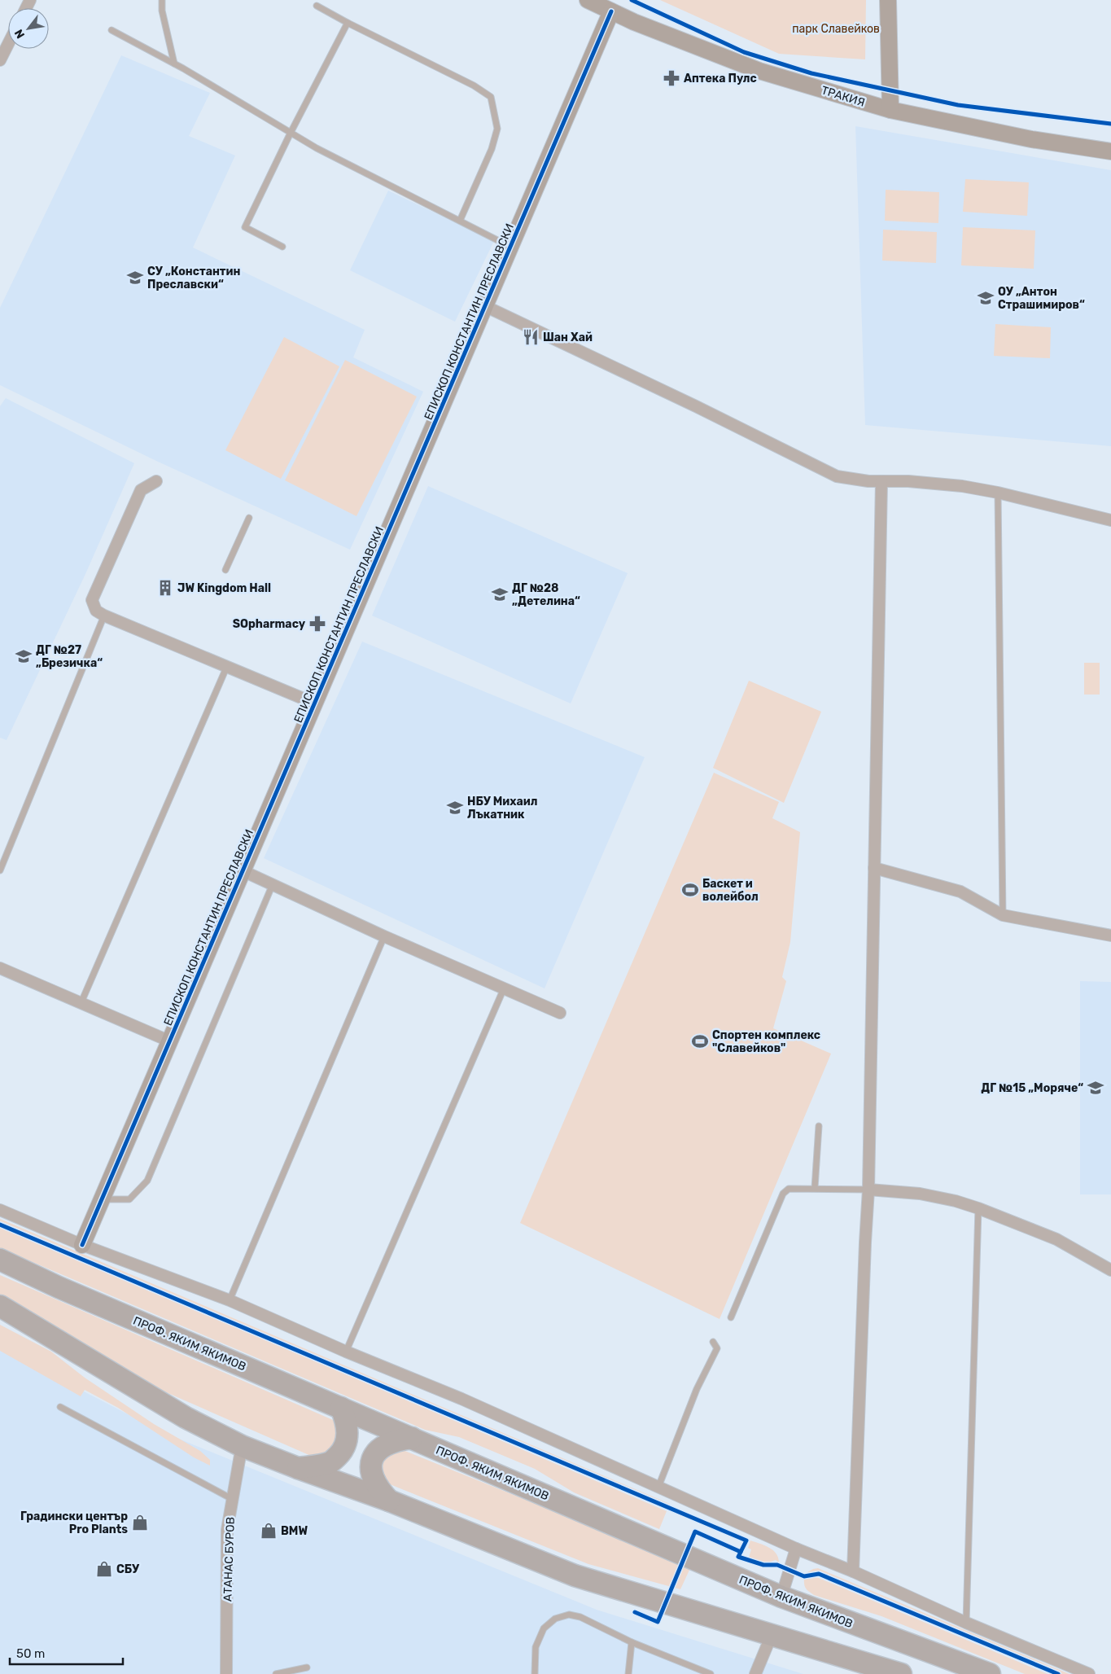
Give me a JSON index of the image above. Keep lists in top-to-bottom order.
{
  "streets": {
    "highway": ["ПРОФ. ЯКИМ ЯКИМОВ"],
    "street": ["ТРАКИЯ", "ЕПИСКОП КОНСТАНТИН ПРЕСЛАВСКИ", "АТАНАС БУРОВ"]
  },
  "crossings": [
    ["ТРАКИЯ", "ЕПИСКОП КОНСТАНТИН ПРЕСЛАВСКИ"]
  ],
  "parks": ["парк Славейков"],
  "places": {
    "pharmacy": ["Аптека Пулс", "SOpharmacy"],
    "school or university": [
      "СУ „Константин Преславски“",
      "ОУ „Антон Страшимиров“",
      "ДГ №28 „Детелина“",
      "ДГ №27 „Брезичка“",
      "НБУ Михаил Лъкатник",
      "ДГ №15 „Моряче“"
    ],
    "restaurant": ["Шан Хай"],
    "building": ["JW Kingdom Hall"],
    "sports": ["Баскет и волейбол", "Спортен комплекс \"Славейков\""],
    "shop": ["Градински център Pro Plants", "BMW", "СБУ"]
  },
  "scale_bar": "50 m",
  "north": "bottom left"
}
